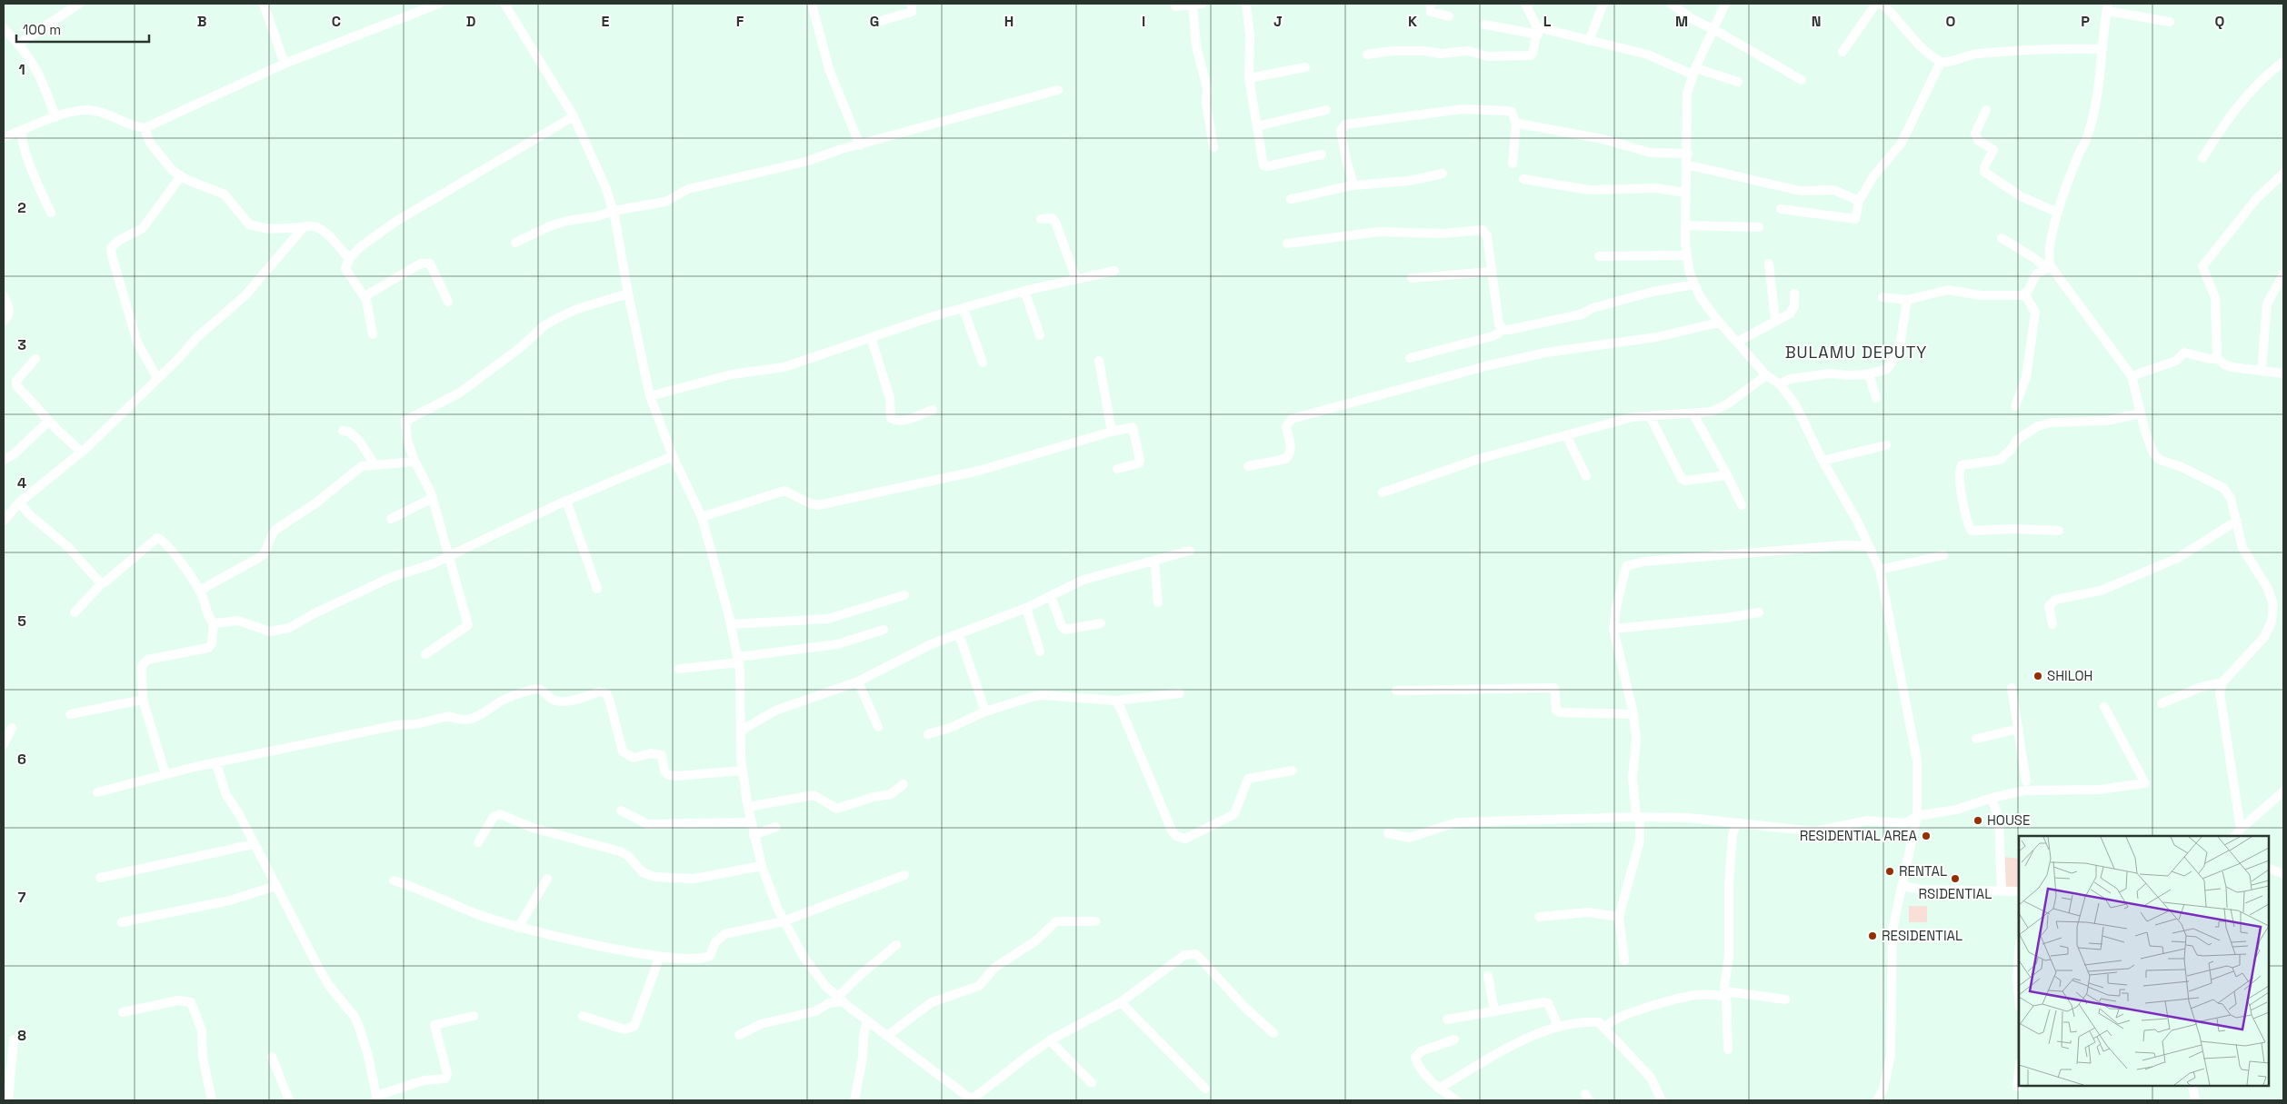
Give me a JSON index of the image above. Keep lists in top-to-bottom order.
{
  "districts": ["BULAMU DEPUTY"],
  "places": [
    "SHILOH",
    "HOUSE",
    "RESIDENTIAL AREA",
    "RENTAL",
    "RSIDENTIAL",
    "RESIDENTIAL"
  ],
  "scale_bar": "100 m",
  "grid": {
    "columns": [
      "B",
      "C",
      "D",
      "E",
      "F",
      "G",
      "H",
      "I",
      "J",
      "K",
      "L",
      "M",
      "N",
      "O",
      "P",
      "Q"
    ],
    "rows": [
      "1",
      "2",
      "3",
      "4",
      "5",
      "6",
      "7",
      "8"
    ]
  }
}
